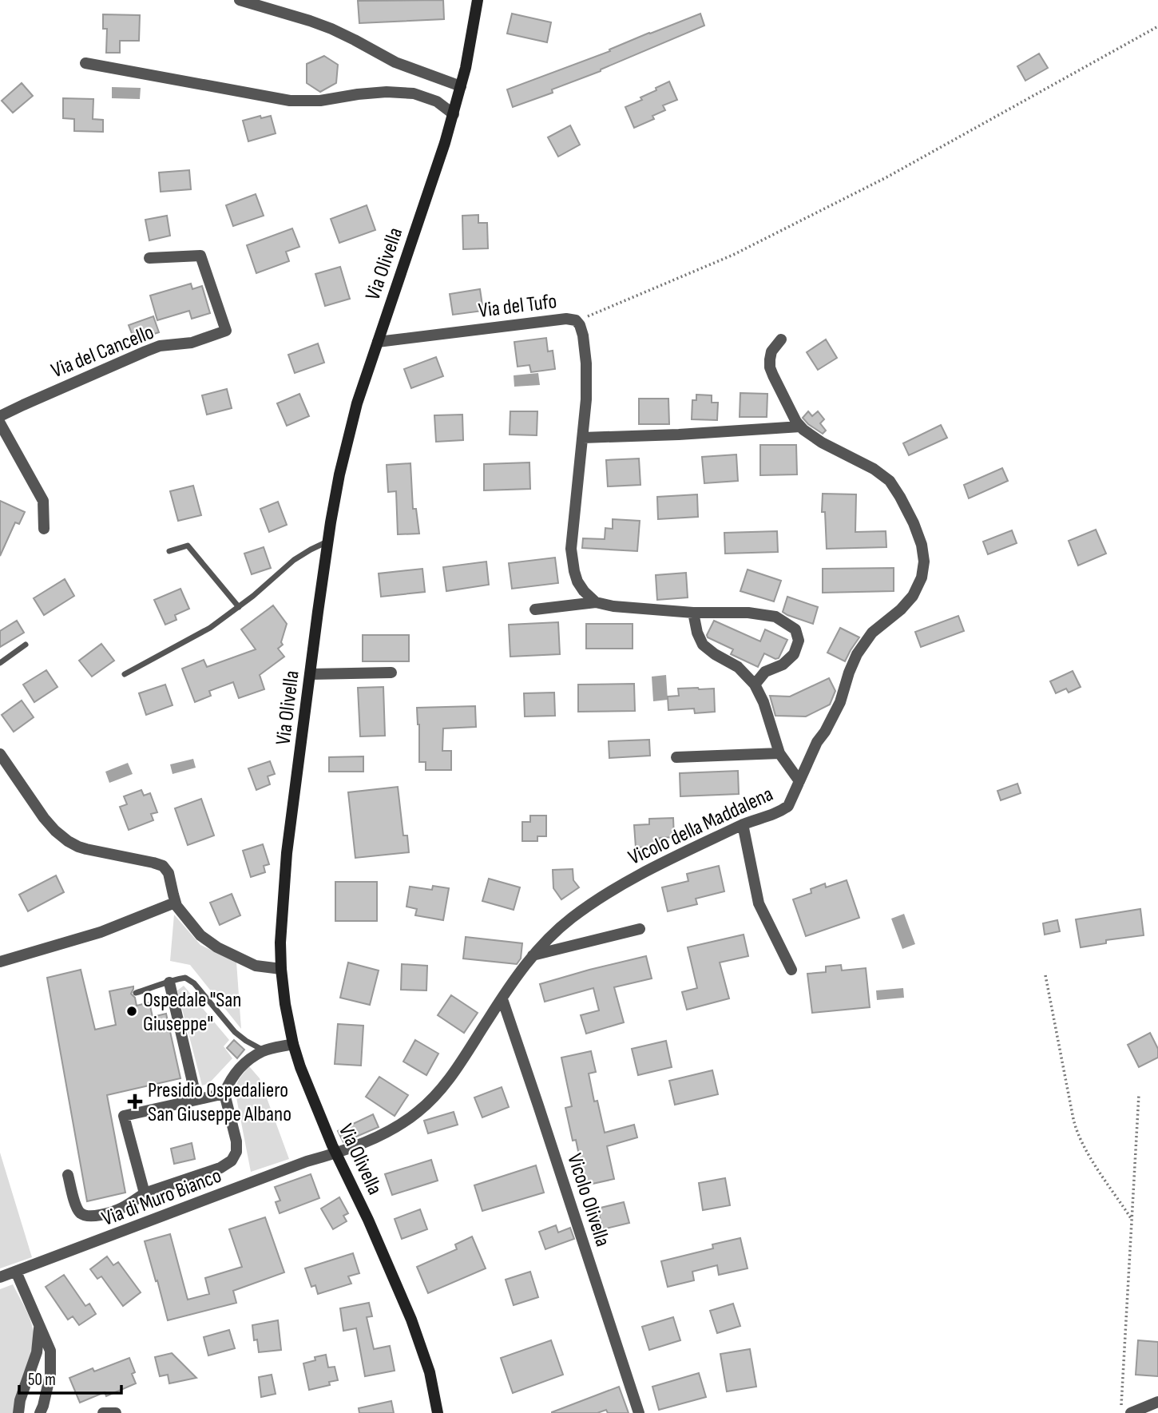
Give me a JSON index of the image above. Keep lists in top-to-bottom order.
{
  "streets": {
    "main road": ["Via Olivella"],
    "street": [
      "Via del Tufo",
      "Via del Cancello",
      "Vicolo della Maddalena",
      "Via di Muro Bianco",
      "Vicolo Olivella"
    ]
  },
  "crossings": [
    ["Via Olivella", "Via del Tufo"],
    ["Via Olivella", "Vicolo della Maddalena"],
    ["Via Olivella", "Via di Muro Bianco"],
    ["Vicolo della Maddalena", "Via di Muro Bianco"],
    ["Vicolo della Maddalena", "Vicolo Olivella"]
  ],
  "places": {
    "other": ["Ospedale \"San Giuseppe\""],
    "health": ["Presidio Ospedaliero San Giuseppe Albano"]
  },
  "scale_bar": "50 m"
}
